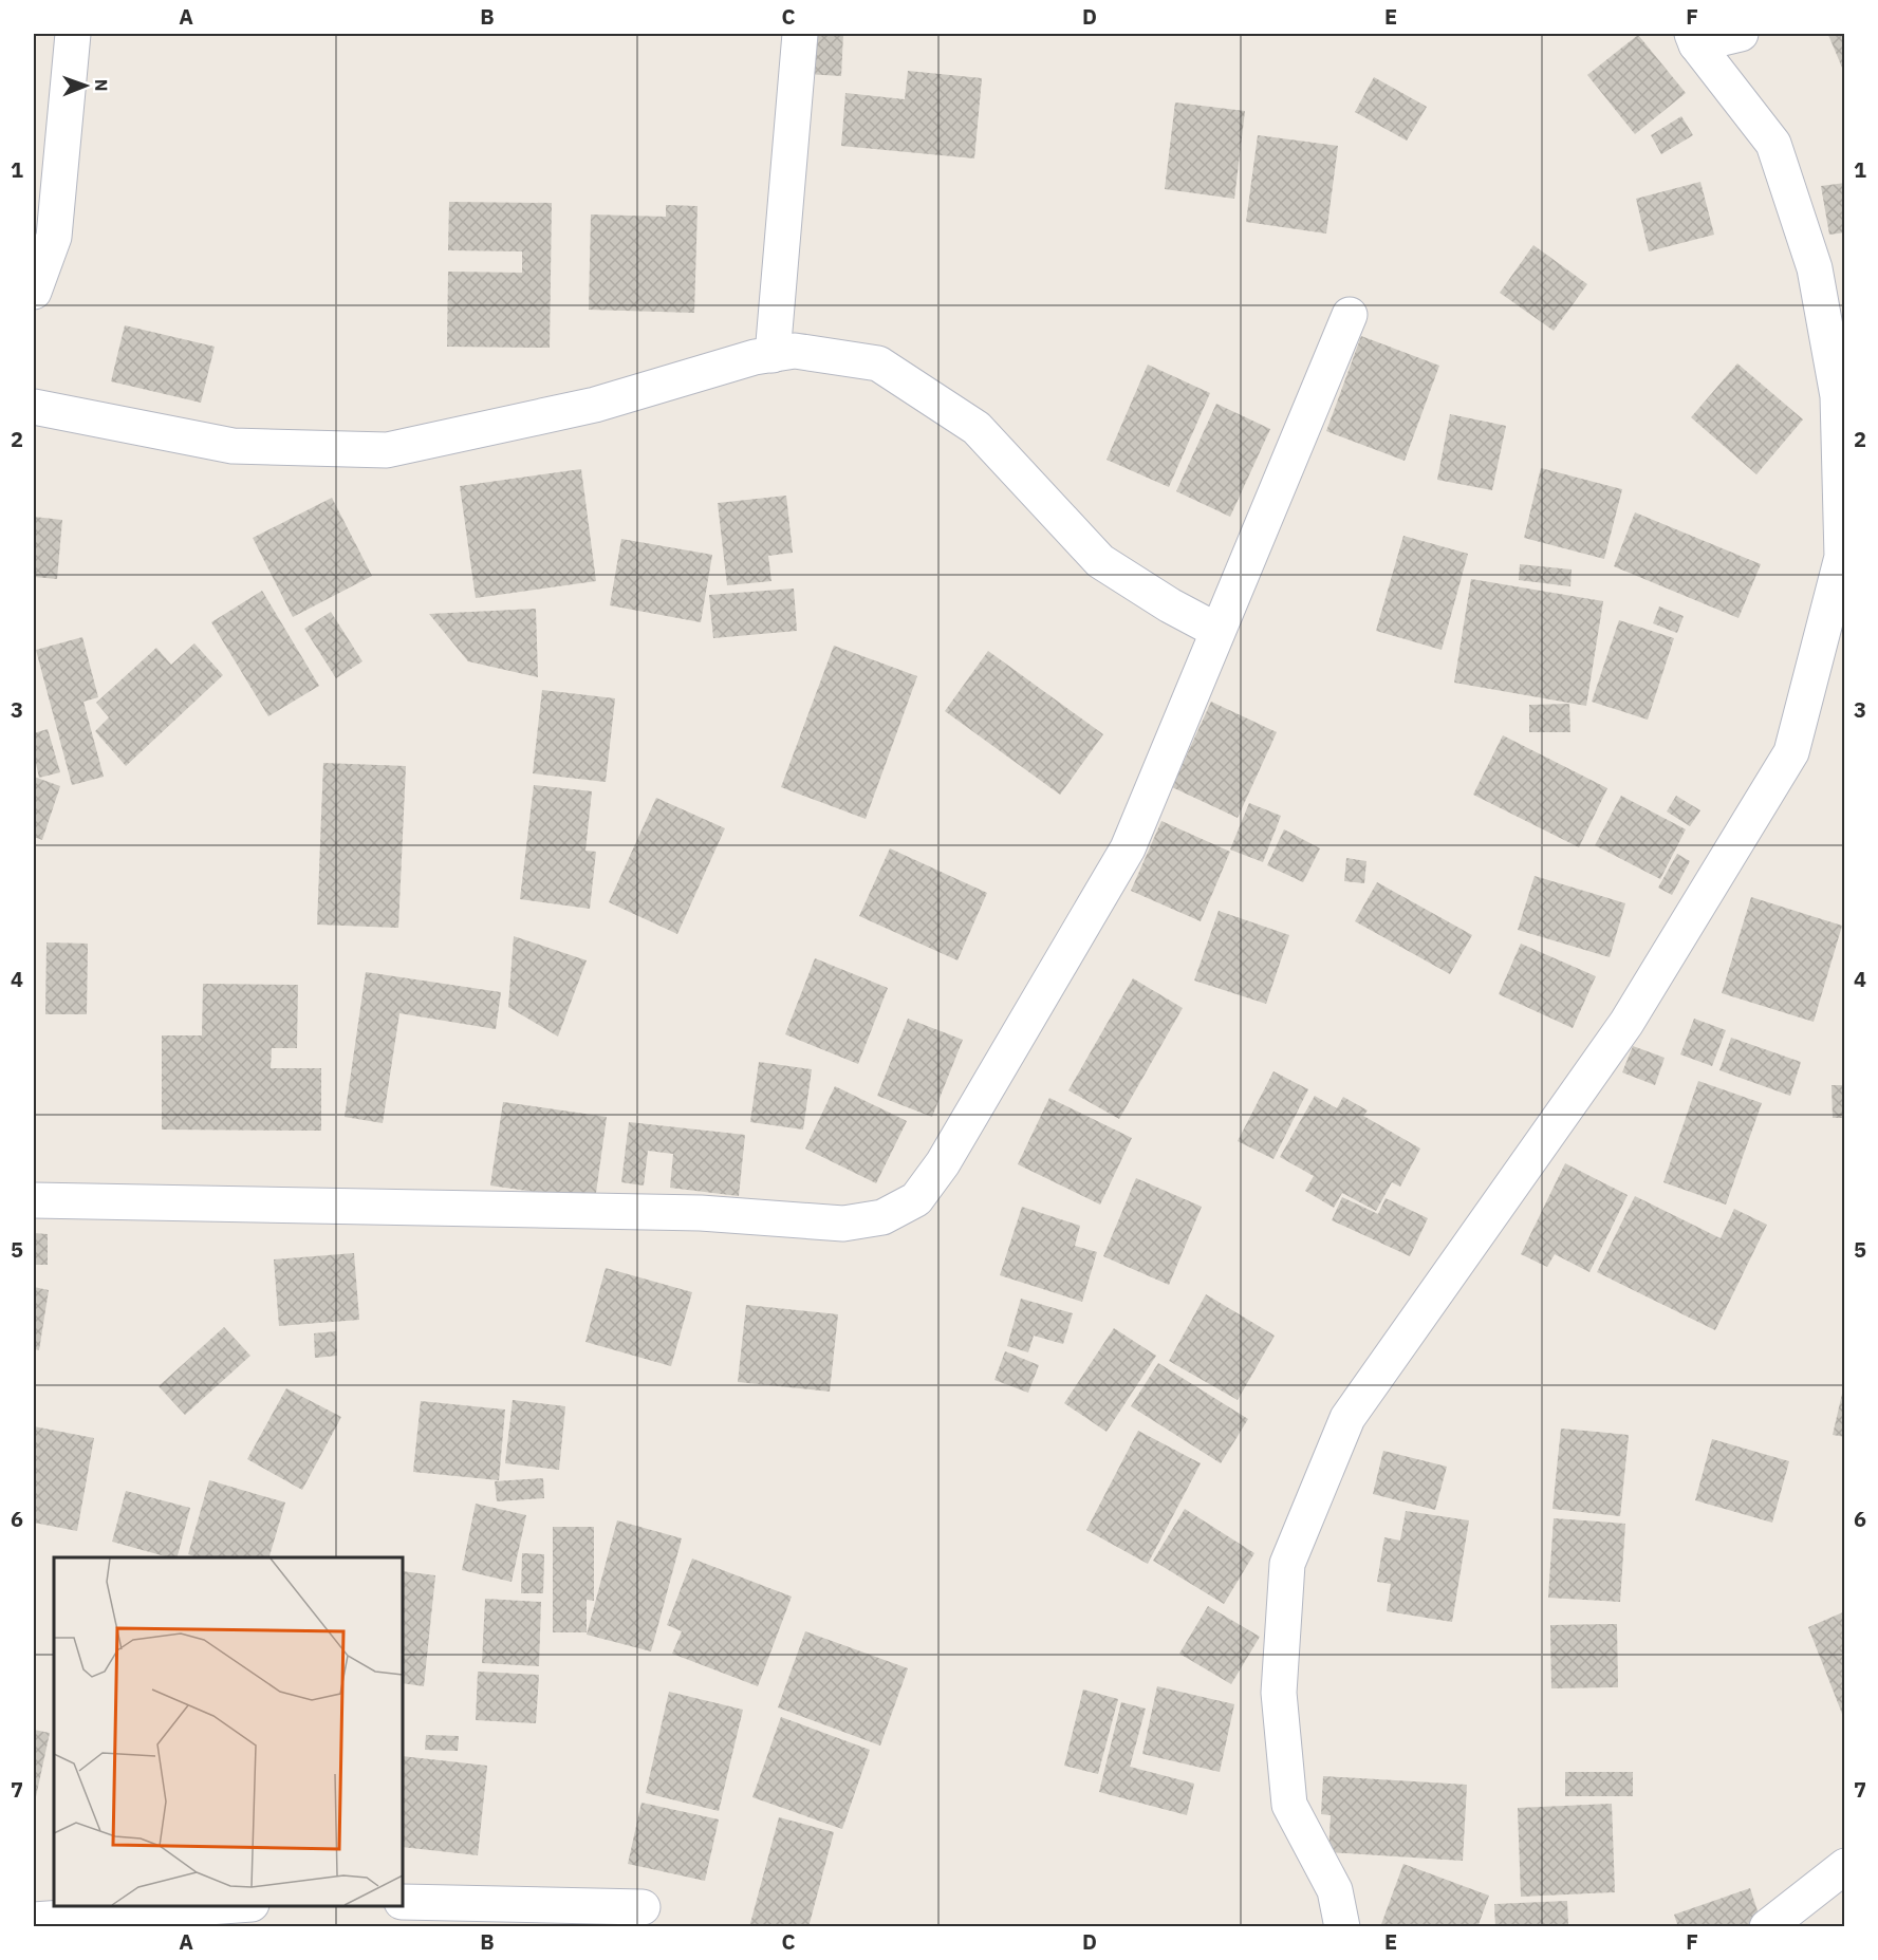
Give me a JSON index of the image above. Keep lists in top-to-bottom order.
{
  "north": "right",
  "grid": {
    "columns": [
      "A",
      "B",
      "C",
      "D",
      "E",
      "F"
    ],
    "rows": [
      "1",
      "2",
      "3",
      "4",
      "5",
      "6",
      "7"
    ]
  }
}
